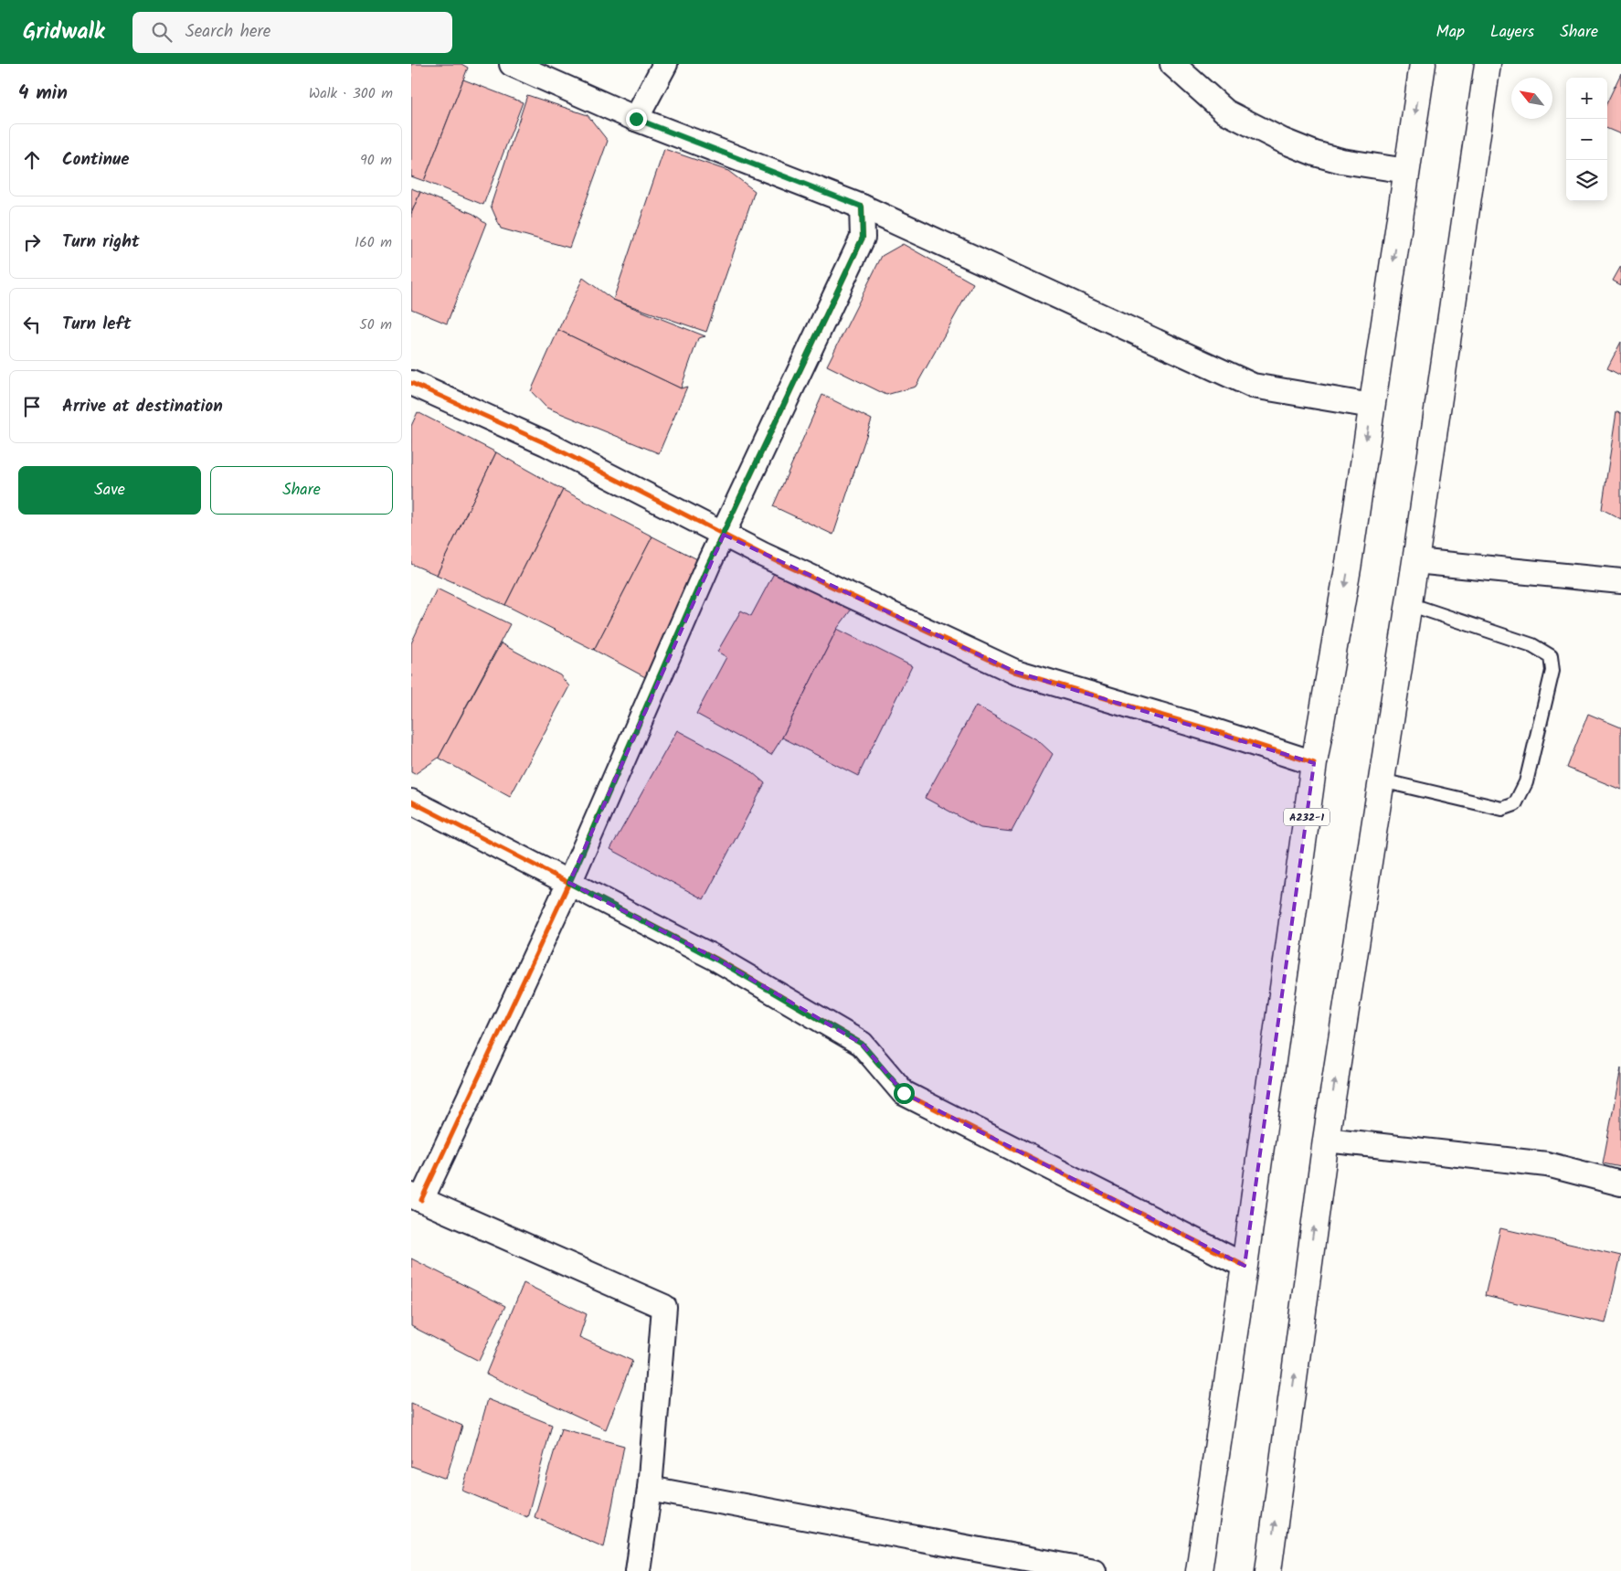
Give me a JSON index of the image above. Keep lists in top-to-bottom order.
{
  "streets": {
    "highway": ["A232-1"]
  },
  "north": "top left",
  "page": {
    "header": "Gridwalk",
    "search": "Search here",
    "nav": ["Map", "Layers", "Share"],
    "heading": ["4 min", "Walk · 300 m"],
    "map_buttons": ["+", "−"],
    "list": [
      ["Continue", "90 m"],
      ["Turn right", "160 m"],
      ["Turn left", "50 m"],
      "Arrive at destination"
    ],
    "buttons": ["Save", "Share"]
  }
}
